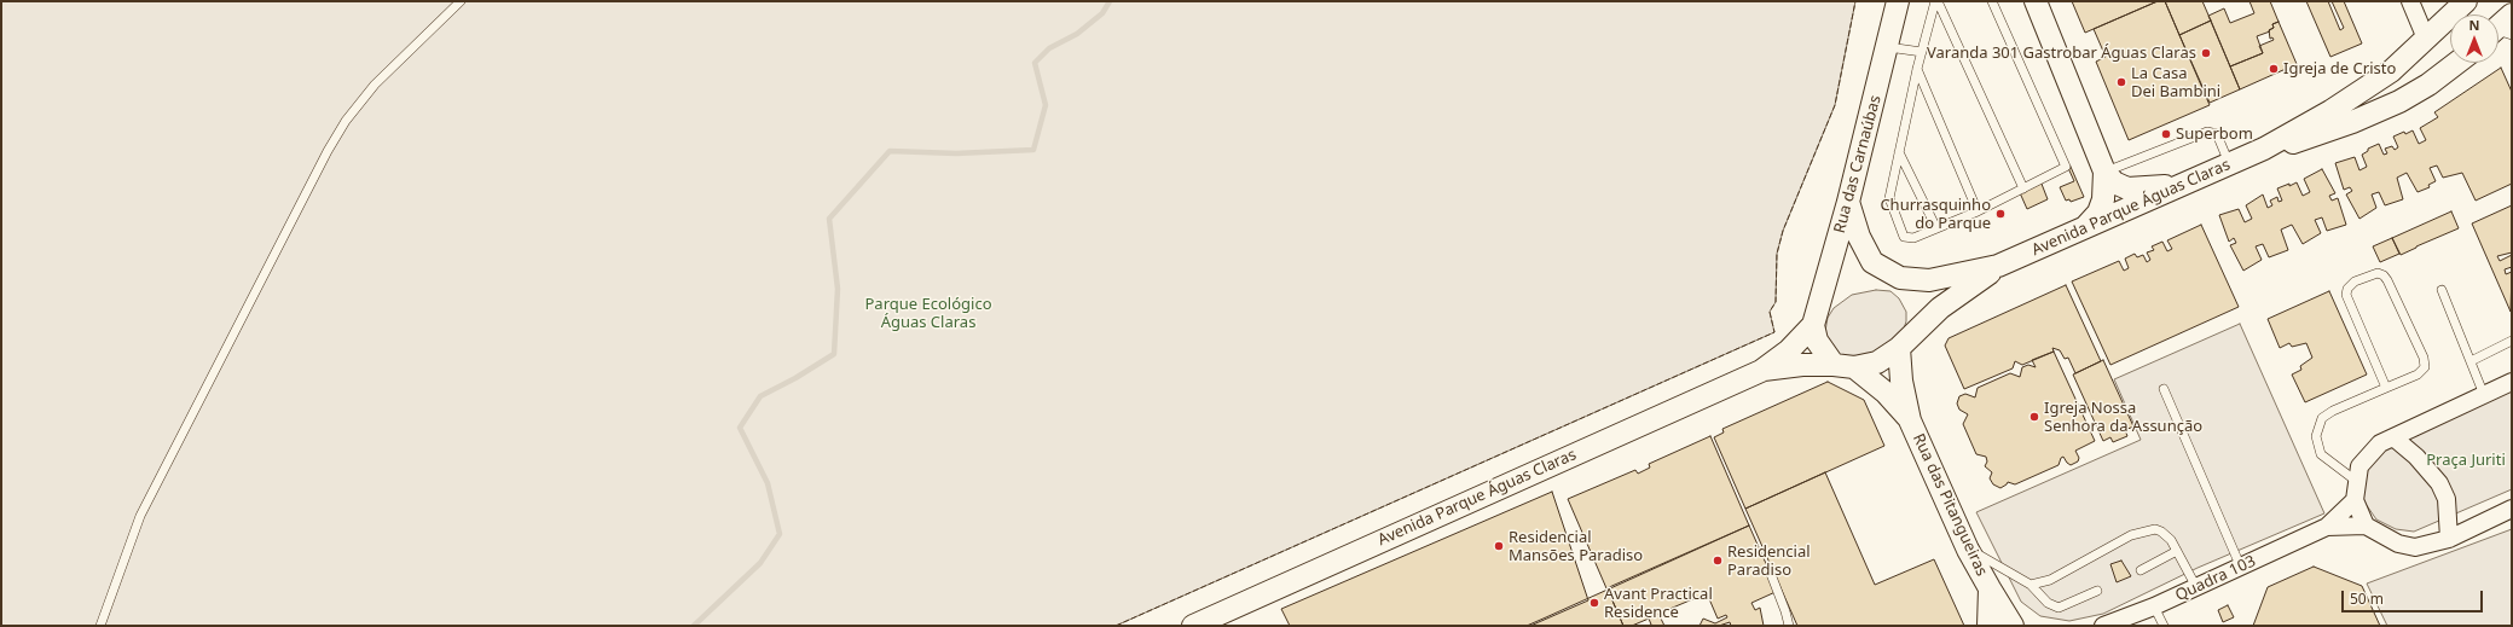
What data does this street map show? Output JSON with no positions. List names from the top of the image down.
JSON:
{
  "streets": {
    "street": [
      "Rua das Carnaúbas",
      "Avenida Parque Águas Claras",
      "Rua das Pitangueiras",
      "Quadra 103"
    ]
  },
  "crossings": [
    ["Rua das Carnaúbas", "Avenida Parque Águas Claras"],
    ["Rua das Carnaúbas", "Rua das Pitangueiras"],
    ["Avenida Parque Águas Claras", "Rua das Pitangueiras"]
  ],
  "parks": ["Parque Ecológico Águas Claras", "Praça Juriti"],
  "places": [
    "Varanda 301 Gastrobar Águas Claras",
    "Igreja de Cristo",
    "La Casa Dei Bambini",
    "Superbom",
    "Churrasquinho do Parque",
    "Igreja Nossa Senhora da Assunção",
    "Residencial Mansões Paradiso",
    "Residencial Paradiso",
    "Avant Practical Residence"
  ],
  "scale_bar": "50 m",
  "north": "top"
}
